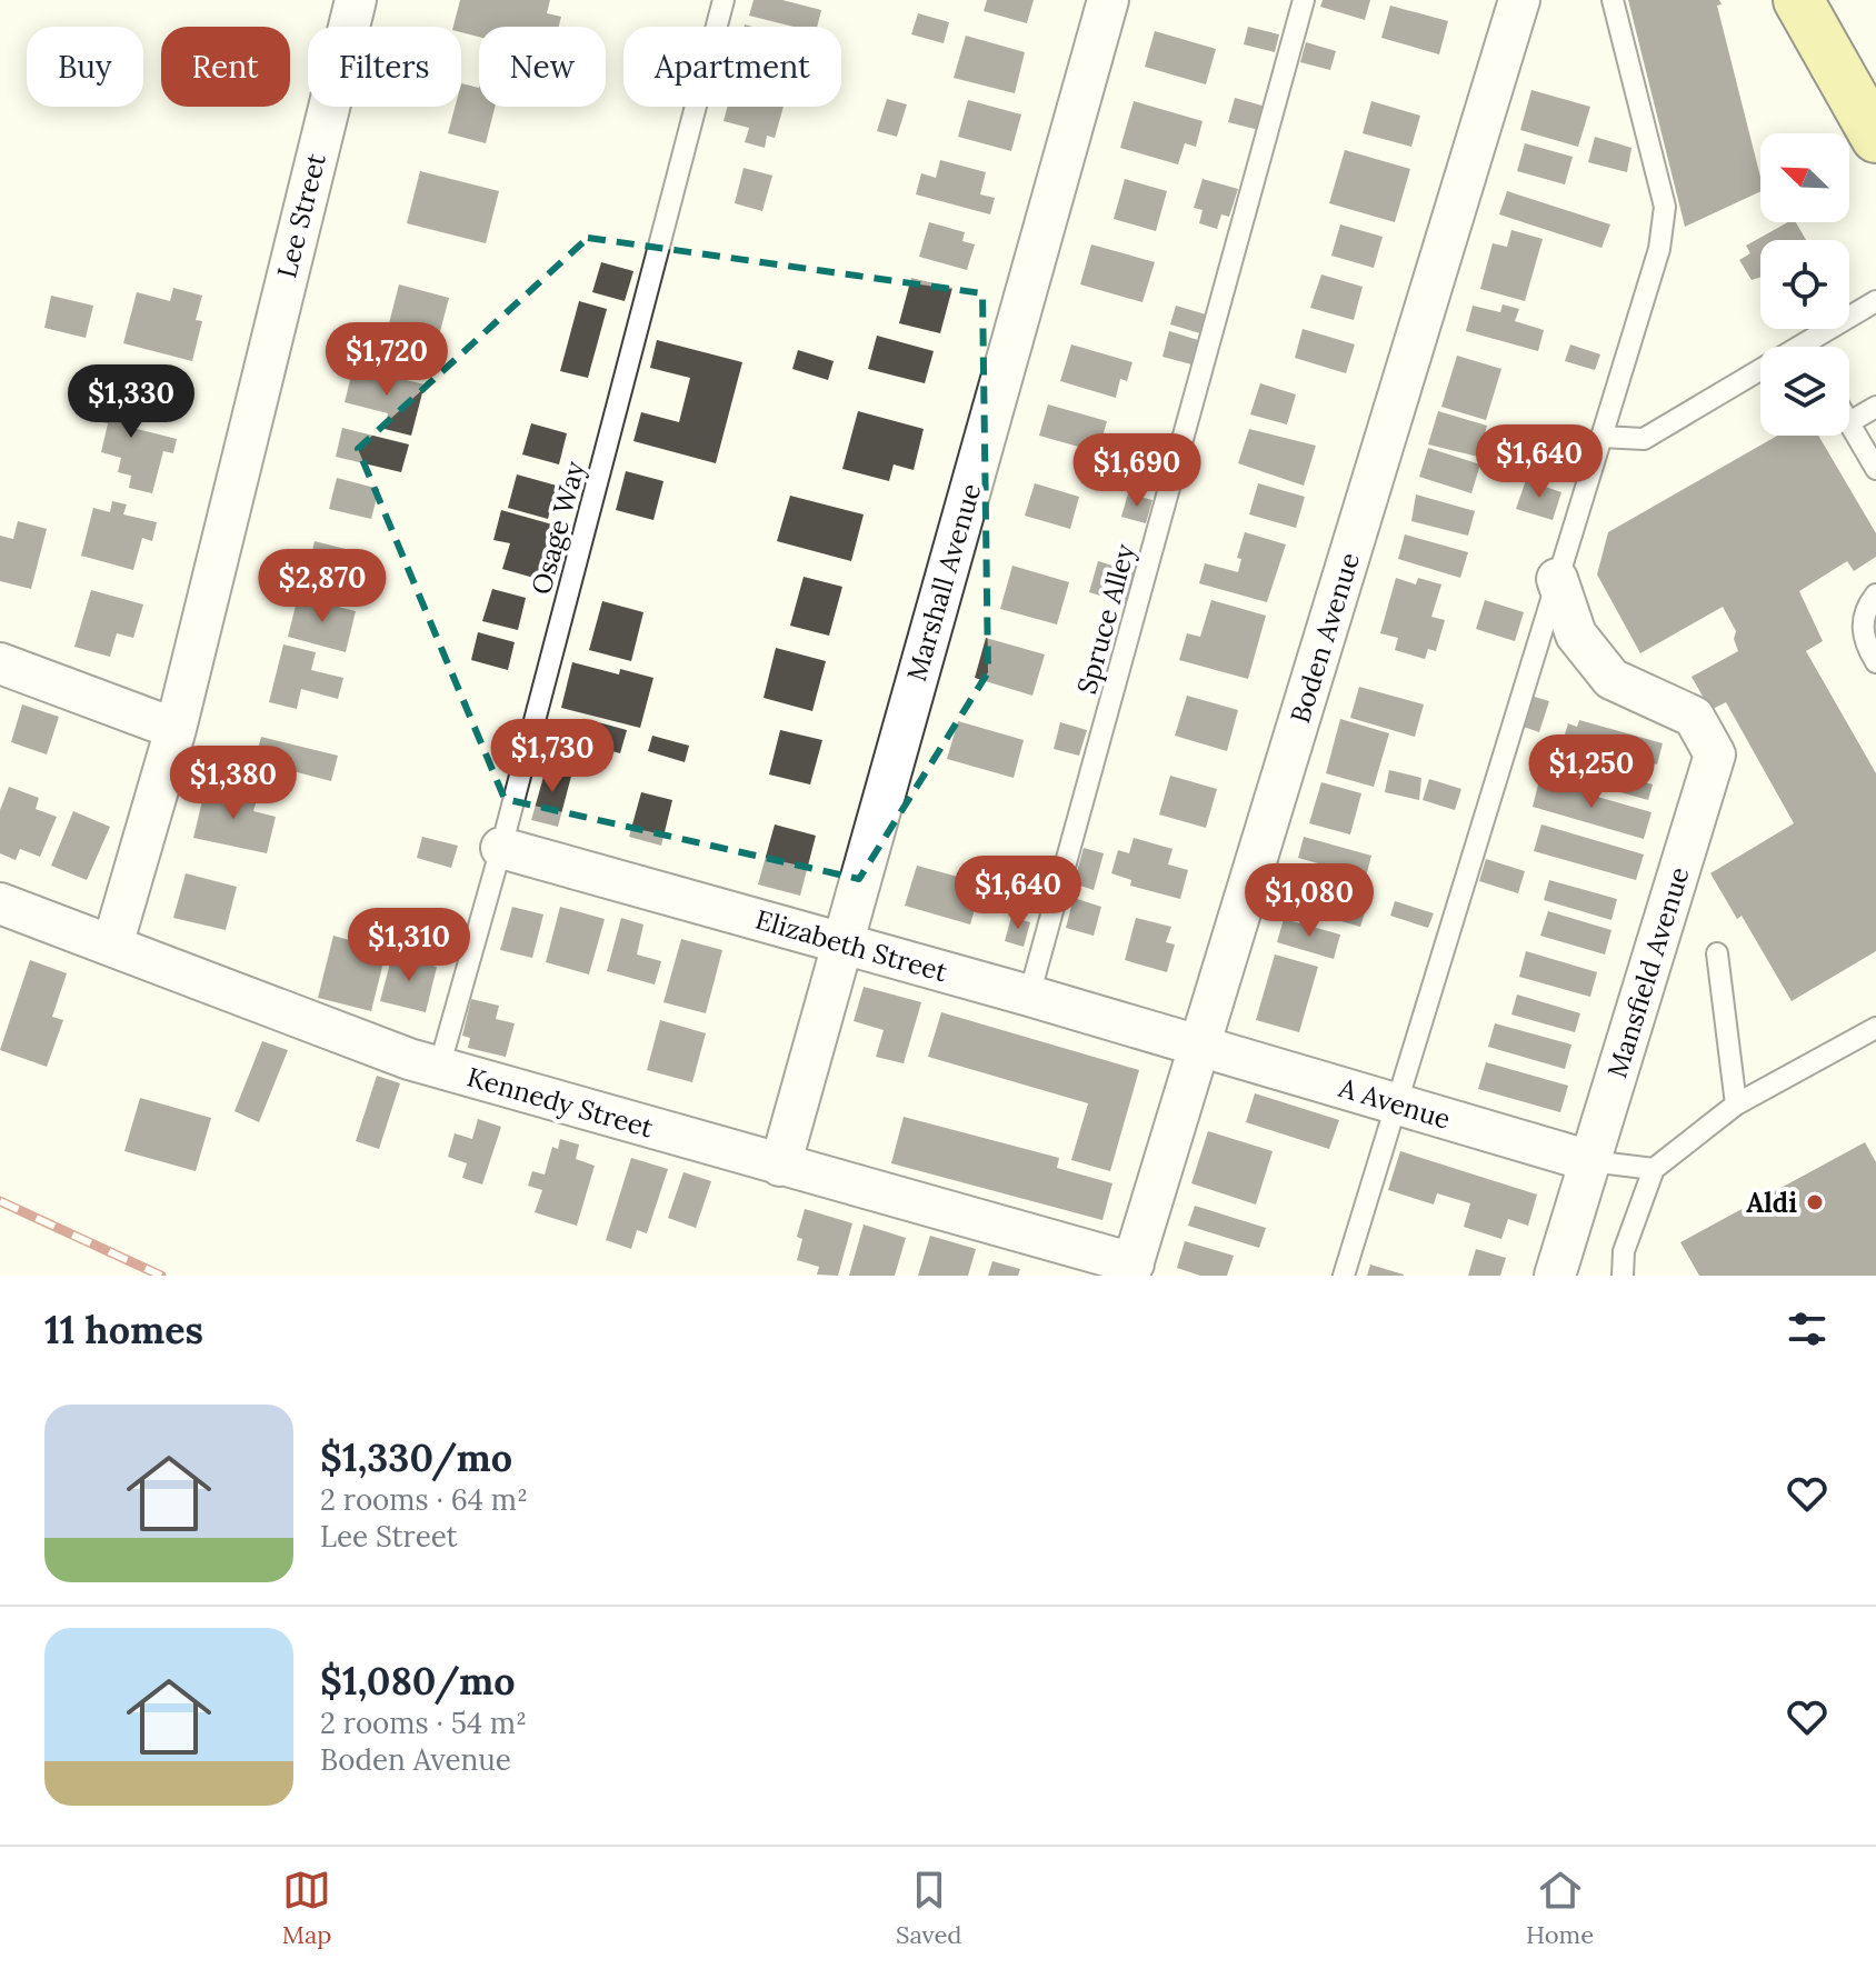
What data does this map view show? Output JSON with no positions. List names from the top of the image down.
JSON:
{
  "streets": {
    "street": [
      "Lee Street",
      "Marshall Avenue",
      "Boden Avenue",
      "Elizabeth Street",
      "Mansfield Avenue",
      "Kennedy Street",
      "A Avenue"
    ],
    "lane": ["Osage Way", "Spruce Alley"]
  },
  "crossings": [
    ["Lee Street", "Kennedy Street"],
    ["Osage Way", "Elizabeth Street"],
    ["Osage Way", "Kennedy Street"],
    ["Marshall Avenue", "Elizabeth Street"],
    ["Marshall Avenue", "Kennedy Street"],
    ["Spruce Alley", "Elizabeth Street"],
    ["Boden Avenue", "Elizabeth Street"],
    ["Boden Avenue", "Kennedy Street"],
    ["Boden Avenue", "A Avenue"],
    ["Elizabeth Street", "A Avenue"],
    ["Mansfield Avenue", "A Avenue"]
  ],
  "places": ["Aldi"],
  "north": "top left",
  "page": {
    "chip": [
      "Buy",
      "Rent",
      "Filters",
      "New",
      "Apartment"
    ],
    "price": [
      "$1,720",
      "$1,330",
      "$1,640",
      "$1,690",
      "$2,870",
      "$1,730",
      "$1,250",
      "$1,380",
      "$1,640",
      "$1,080",
      "$1,310"
    ],
    "heading": "11 homes",
    "list": [
      {
        "name": "$1,330/mo",
        "note": "2 rooms · 64 m² · Lee Street"
      },
      {
        "name": "$1,080/mo",
        "note": "2 rooms · 54 m² · Boden Avenue"
      }
    ],
    "tabs": ["Map", "Saved", "Home"]
  }
}
